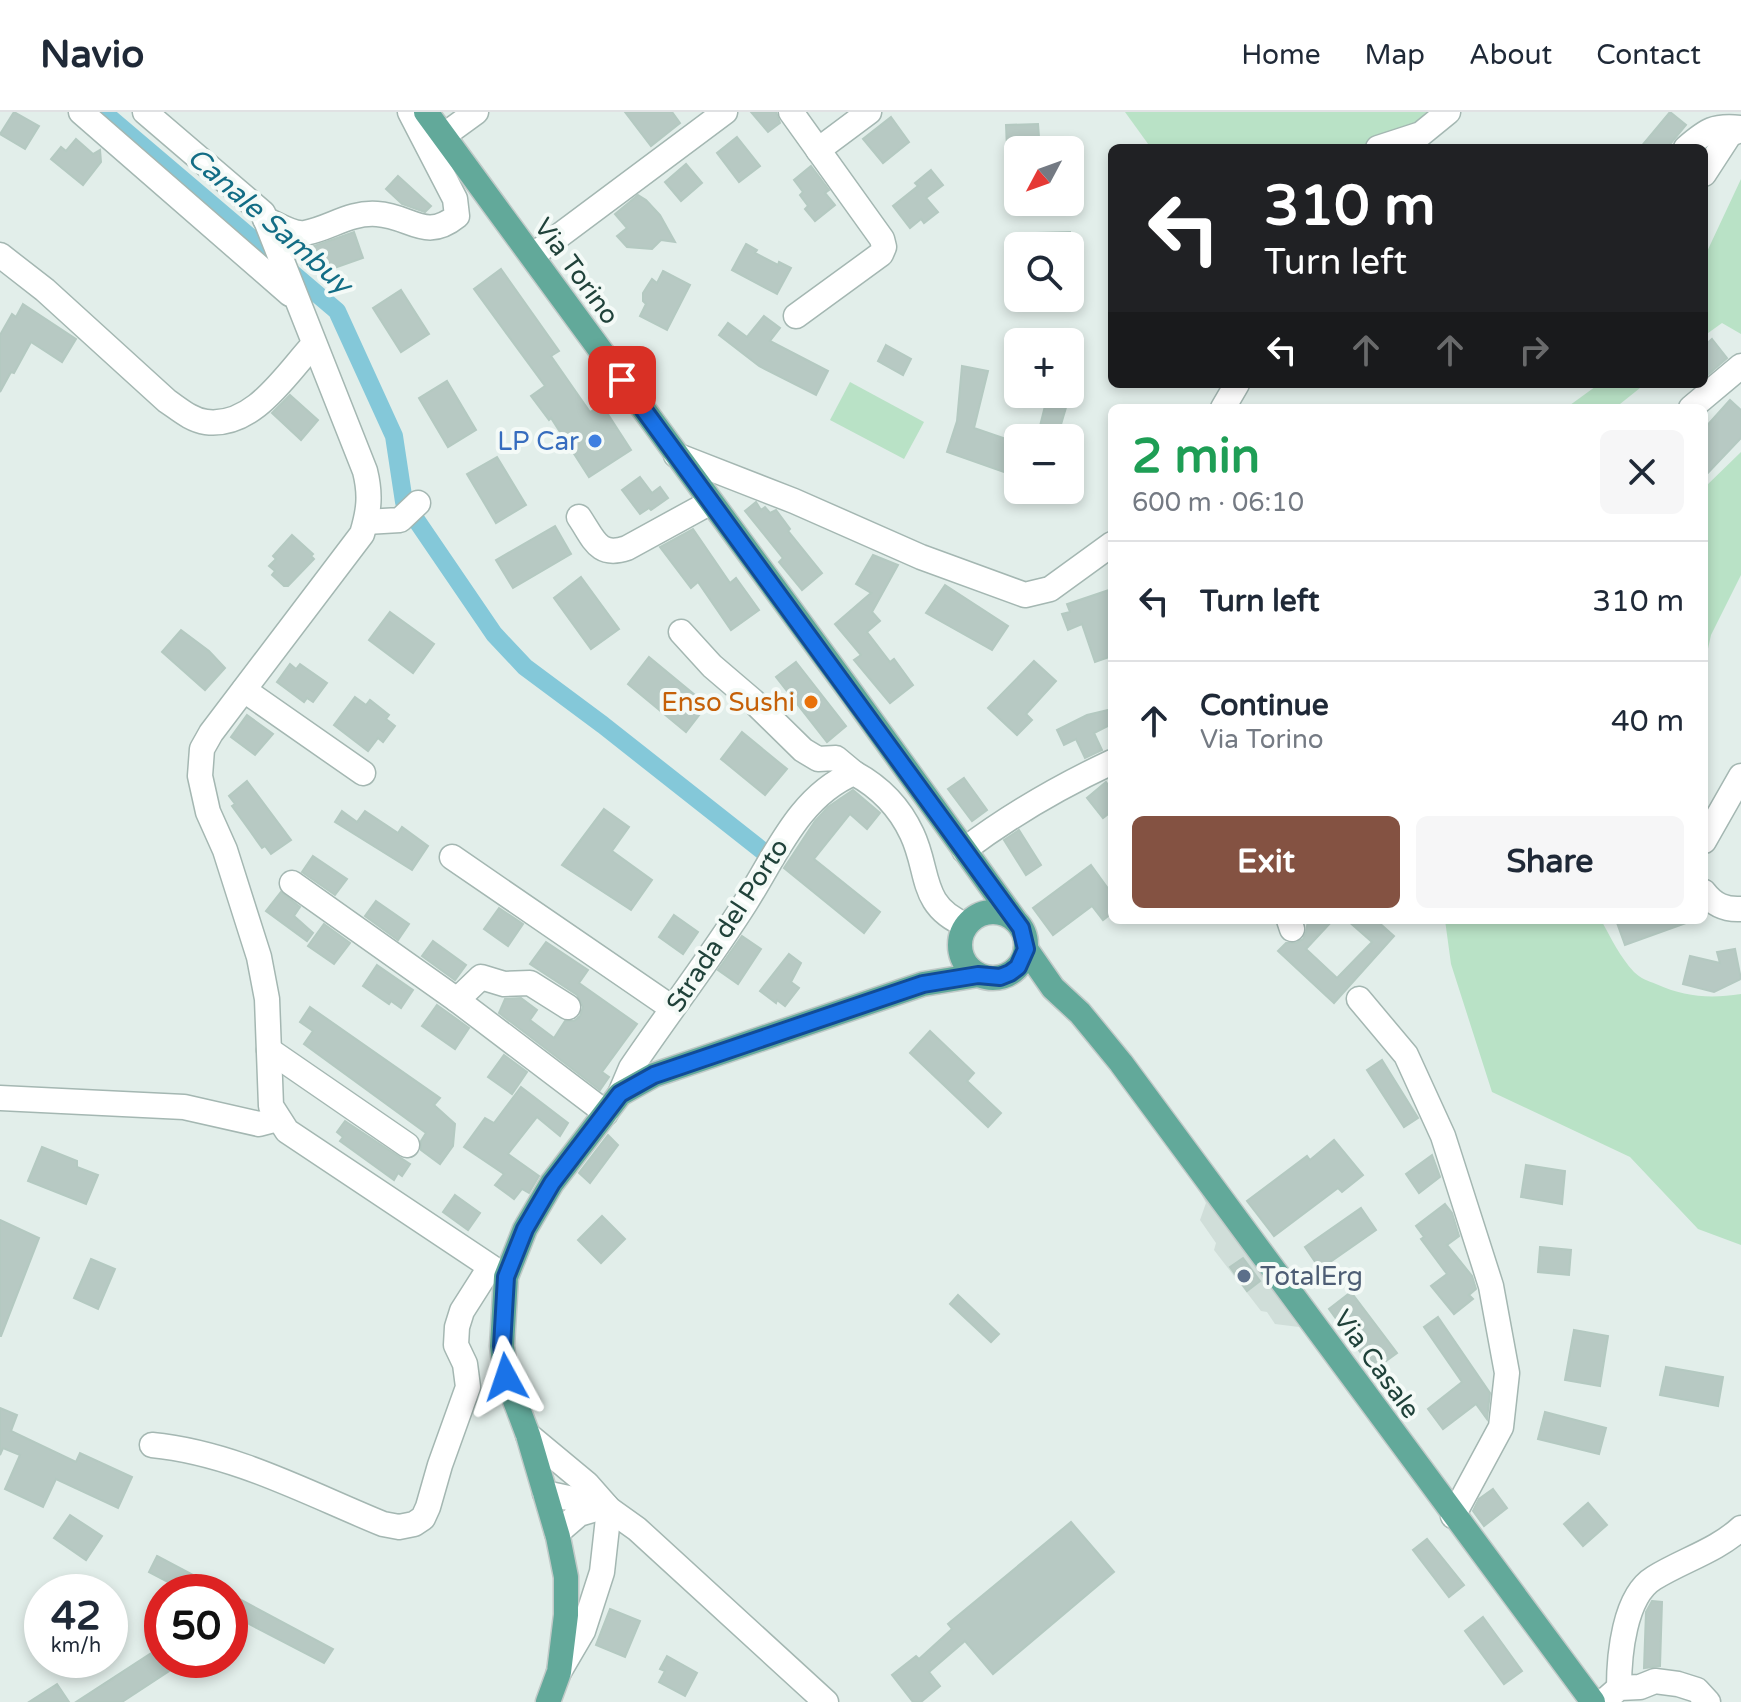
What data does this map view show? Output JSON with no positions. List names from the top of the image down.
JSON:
{
  "streets": {
    "main road": ["Via Torino", "Via Casale"],
    "street": ["Strada del Porto"]
  },
  "water": ["Canale Sambuy"],
  "places": ["LP Car", "Enso Sushi", "TotalErg"],
  "north": "bottom left",
  "page": {
    "header": "Navio",
    "nav": [
      "Home",
      "Map",
      "About",
      "Contact"
    ],
    "map_buttons": ["+", "−"],
    "turn": ["310 m", "Turn left"],
    "heading": ["2 min", "600 m · 06:10"],
    "list": [
      {
        "name": "Turn left",
        "value": "310 m"
      },
      {
        "name": "Continue",
        "note": "Via Torino",
        "value": "40 m"
      }
    ],
    "buttons": ["Exit", "Share"],
    "speed": "42 km/h",
    "limit": "50"
  }
}
